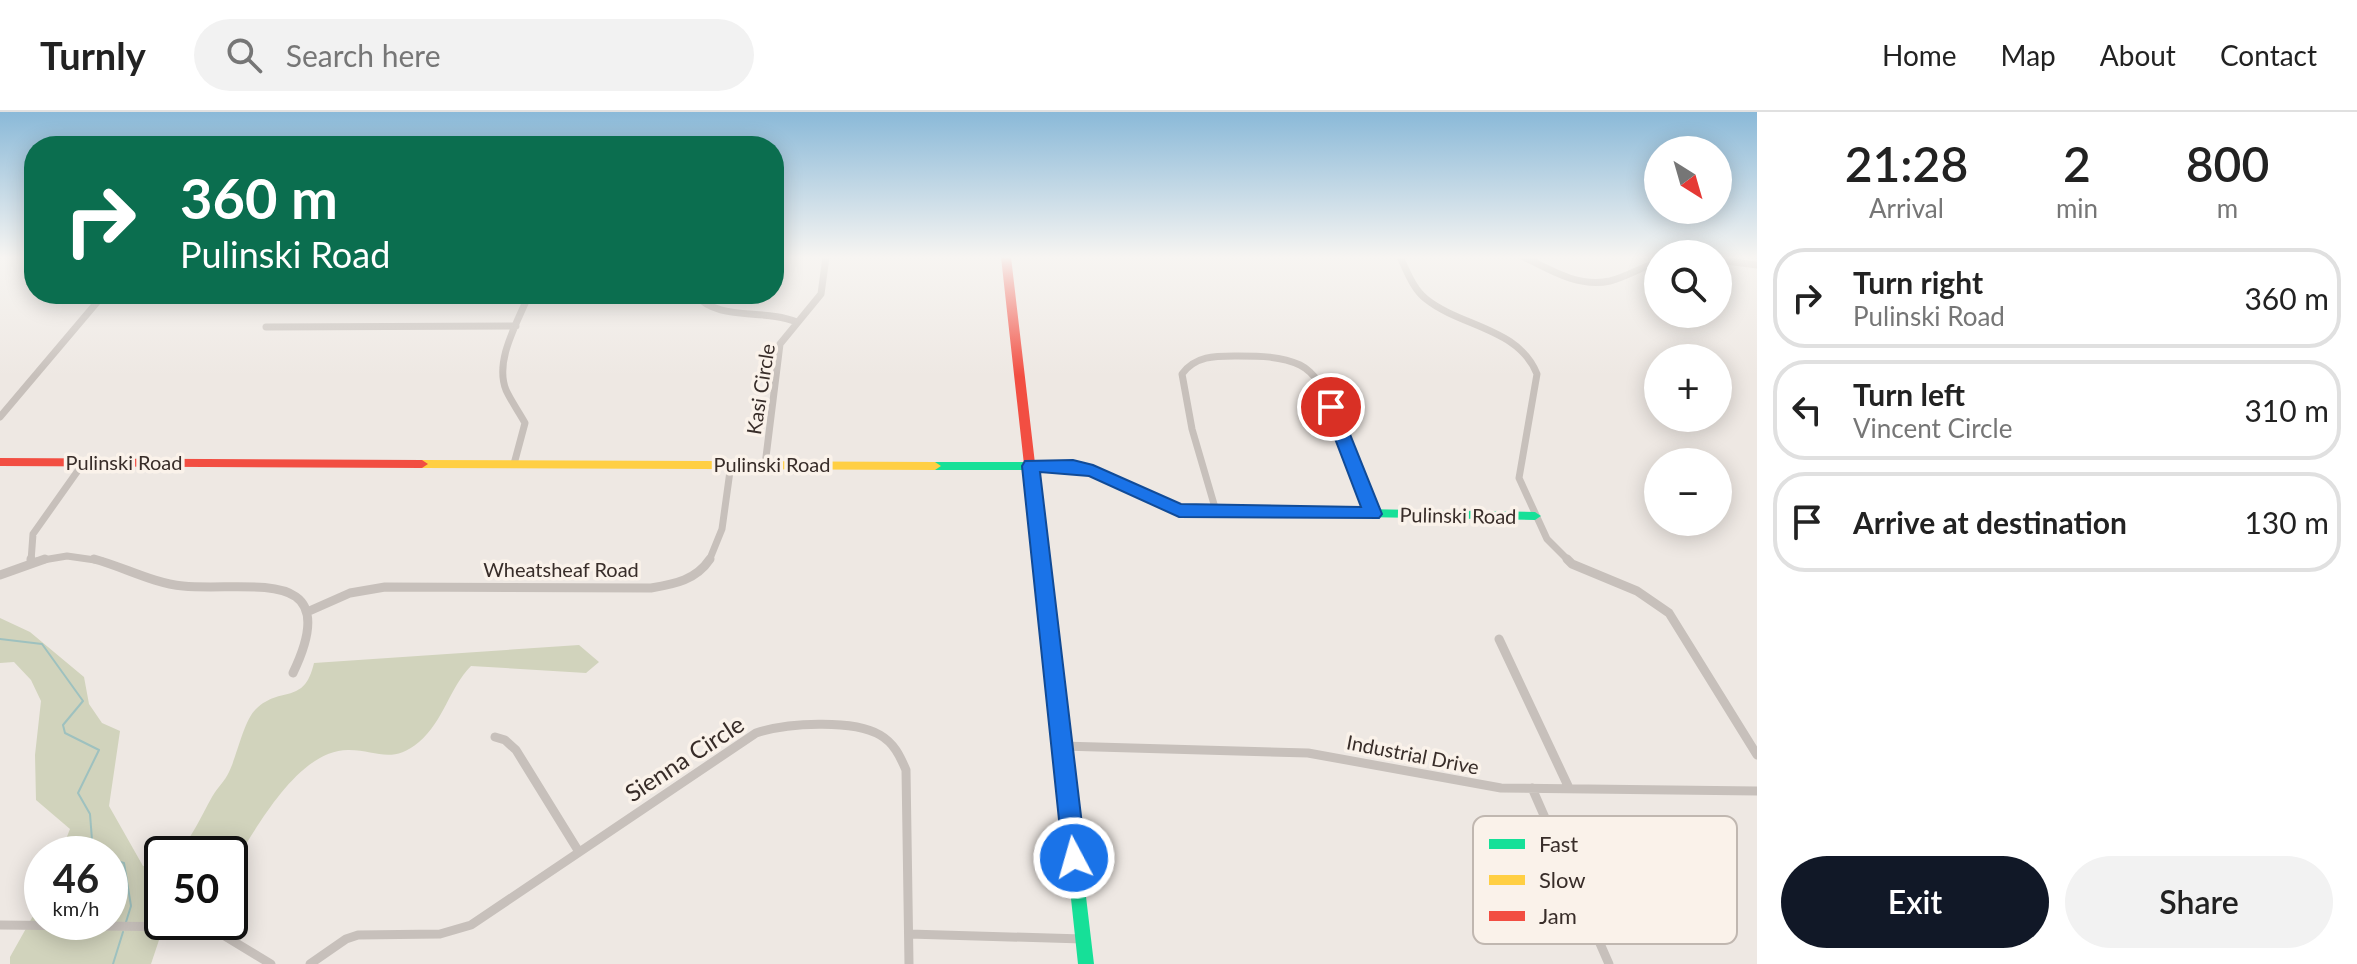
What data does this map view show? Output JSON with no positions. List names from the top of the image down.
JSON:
{
  "streets": {
    "street": [
      "Kasi Circle",
      "Pulinski Road",
      "Wheatsheaf Road",
      "Industrial Drive",
      "Sienna Circle"
    ]
  },
  "crossings": [
    ["Kasi Circle", "Pulinski Road"],
    ["Pulinski Road", "Wheatsheaf Road"]
  ],
  "legend": ["Fast", "Slow", "Jam"],
  "north": "bottom right",
  "page": {
    "header": "Turnly",
    "search": "Search here",
    "nav": [
      "Home",
      "Map",
      "About",
      "Contact"
    ],
    "eta": [
      "21:28",
      "Arrival",
      "2",
      "min",
      "800",
      "m"
    ],
    "map_buttons": ["+", "−"],
    "turn": ["360 m", "Pulinski Road"],
    "list": [
      {
        "name": "Turn right",
        "note": "Pulinski Road",
        "value": "360 m"
      },
      {
        "name": "Turn left",
        "note": "Vincent Circle",
        "value": "310 m"
      },
      {
        "name": "Arrive at destination",
        "value": "130 m"
      }
    ],
    "speed": "46 km/h",
    "limit": "50",
    "buttons": ["Exit", "Share"]
  }
}
